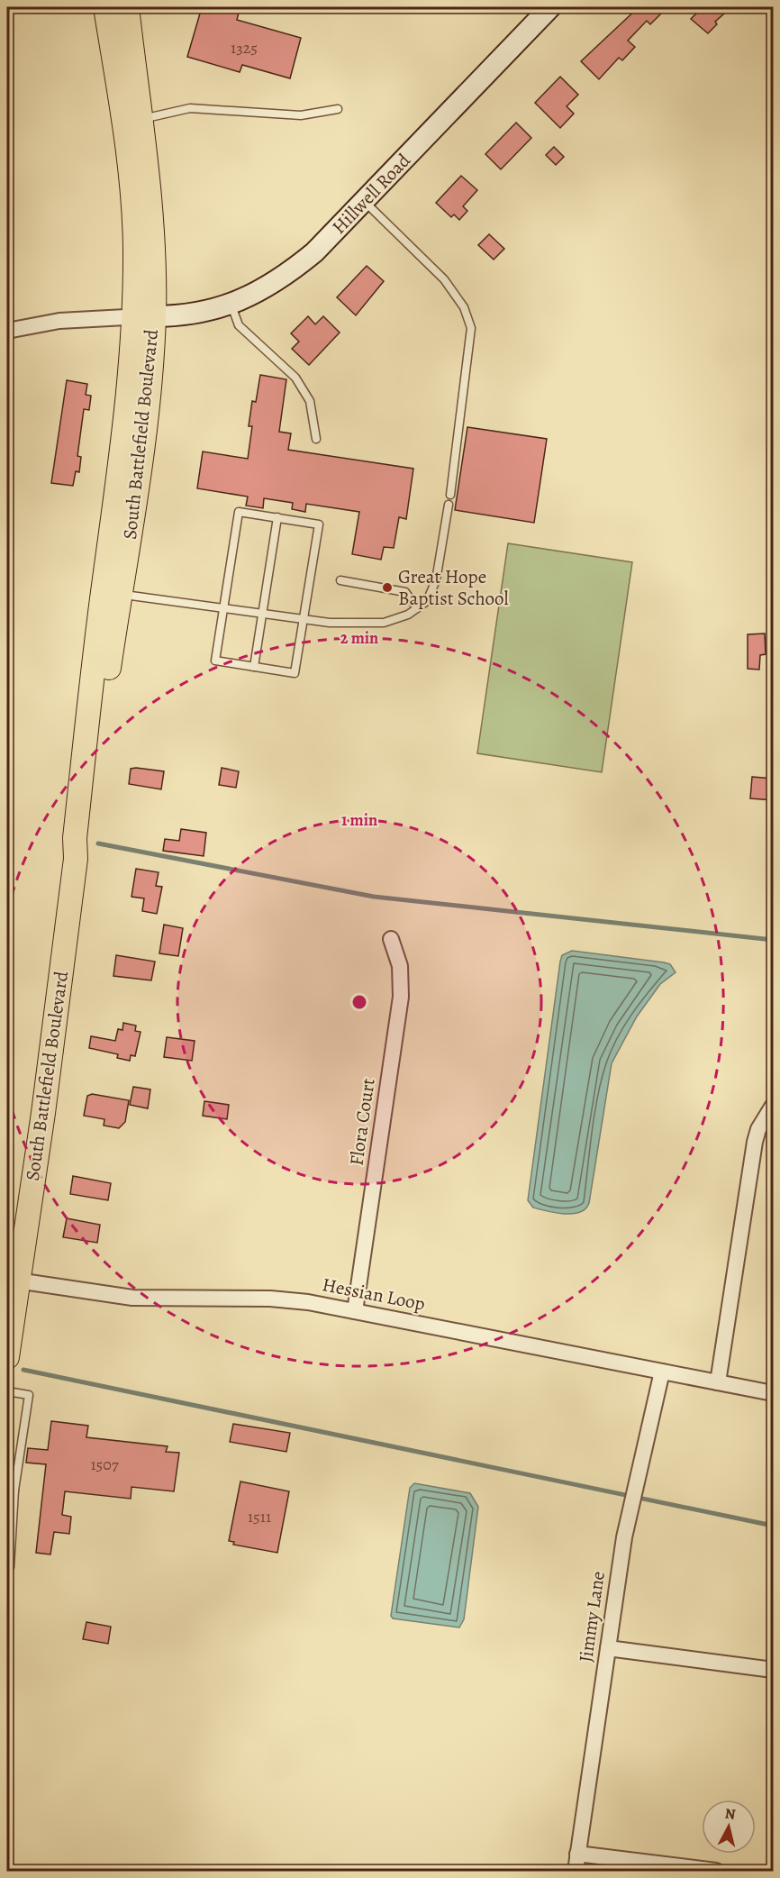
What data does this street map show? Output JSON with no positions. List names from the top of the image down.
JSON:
{
  "streets": {
    "main road": ["South Battlefield Boulevard"],
    "street": [
      "Hillwell Road",
      "Flora Court",
      "Hessian Loop",
      "Jimmy Lane"
    ]
  },
  "crossings": [
    ["Hillwell Road", "South Battlefield Boulevard"],
    ["South Battlefield Boulevard", "Hessian Loop"],
    ["Flora Court", "Hessian Loop"],
    ["Hessian Loop", "Jimmy Lane"]
  ],
  "places": ["Great Hope Baptist School"],
  "house_numbers": ["1325", "1507", "1511"],
  "north": "top",
  "rings": ["2 min", "1 min"]
}
